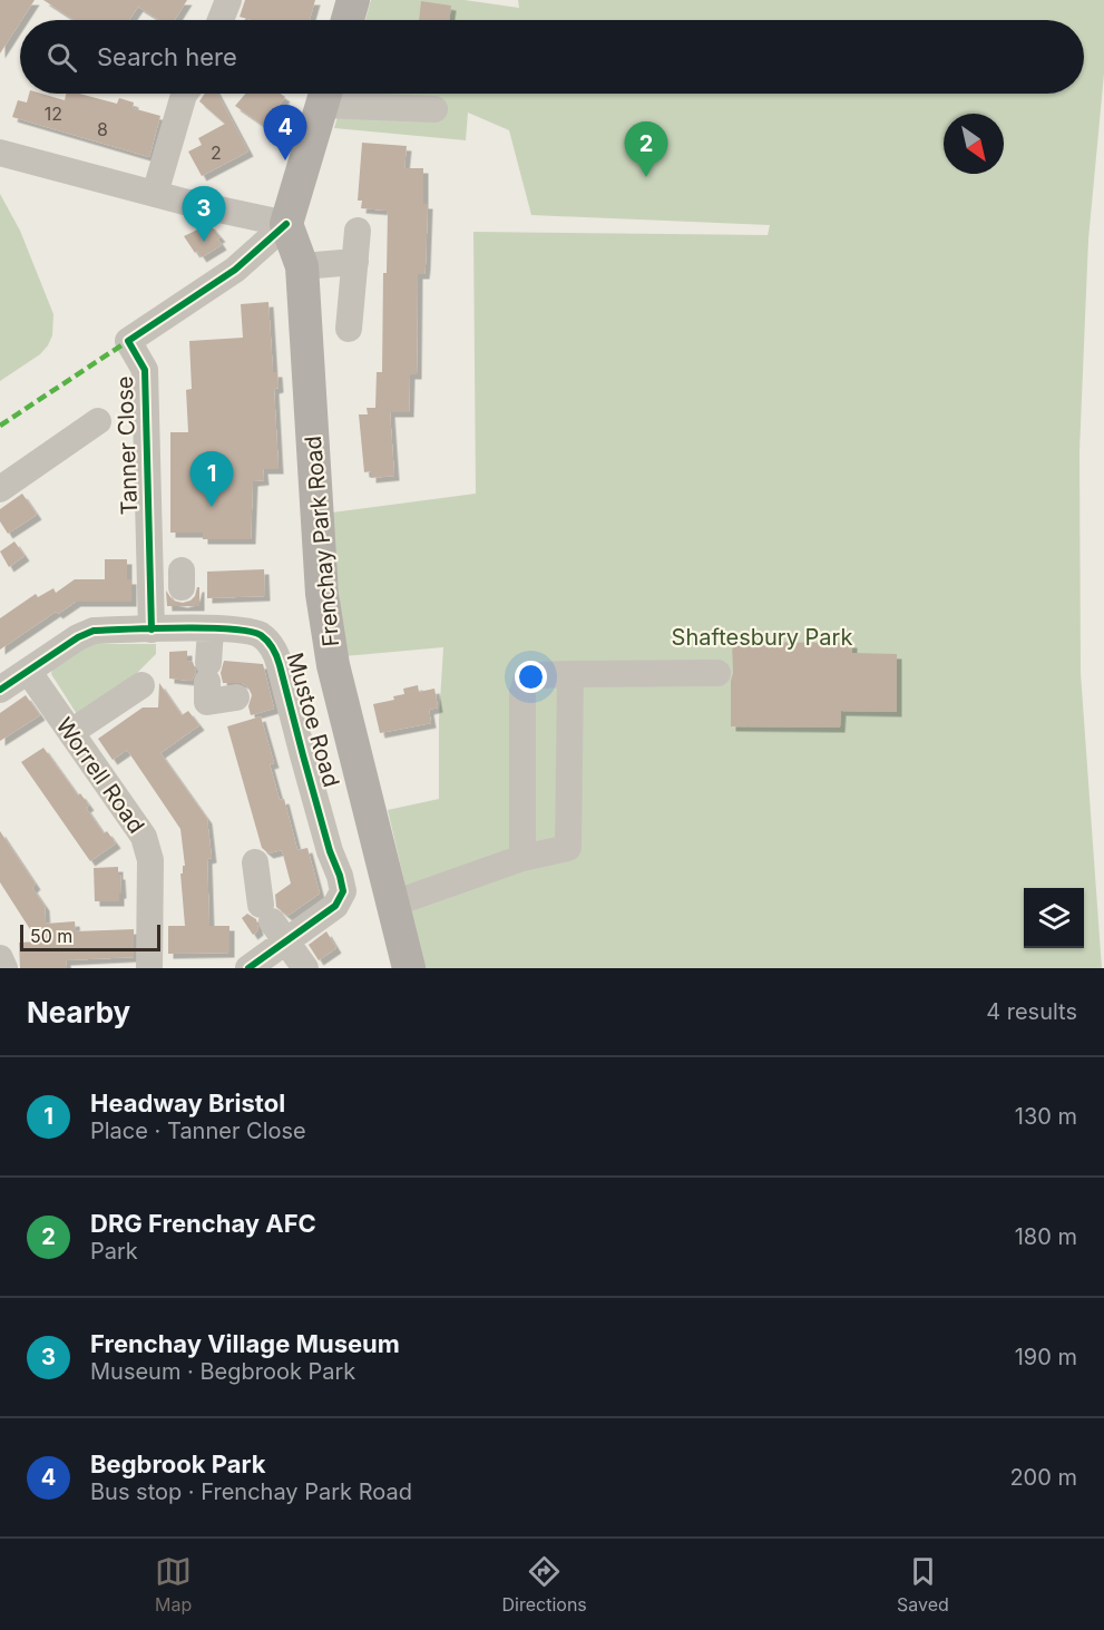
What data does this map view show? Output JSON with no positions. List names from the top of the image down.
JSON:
{
  "streets": {
    "main road": ["Frenchay Park Road"],
    "street": ["Tanner Close", "Mustoe Road", "Worrell Road"]
  },
  "crossings": [
    ["Tanner Close", "Frenchay Park Road"],
    ["Tanner Close", "Mustoe Road"],
    ["Mustoe Road", "Worrell Road"]
  ],
  "parks": ["Shaftesbury Park"],
  "house_numbers": ["12", "8", "2"],
  "scale_bar": "50 m",
  "north": "bottom right",
  "page": {
    "search": "Search here",
    "pins": [
      "4",
      "2",
      "3",
      "1"
    ],
    "scale": "50 m",
    "heading": ["Nearby", "4 results"],
    "list": [
      {
        "mark": "1",
        "name": "Headway Bristol",
        "note": "Place · Tanner Close",
        "value": "130 m"
      },
      {
        "mark": "2",
        "name": "DRG Frenchay AFC",
        "note": "Park",
        "value": "180 m"
      },
      {
        "mark": "3",
        "name": "Frenchay Village Museum",
        "note": "Museum · Begbrook Park",
        "value": "190 m"
      },
      {
        "mark": "4",
        "name": "Begbrook Park",
        "note": "Bus stop · Frenchay Park Road",
        "value": "200 m"
      }
    ],
    "nav": ["Map", "Directions", "Saved"]
  }
}
